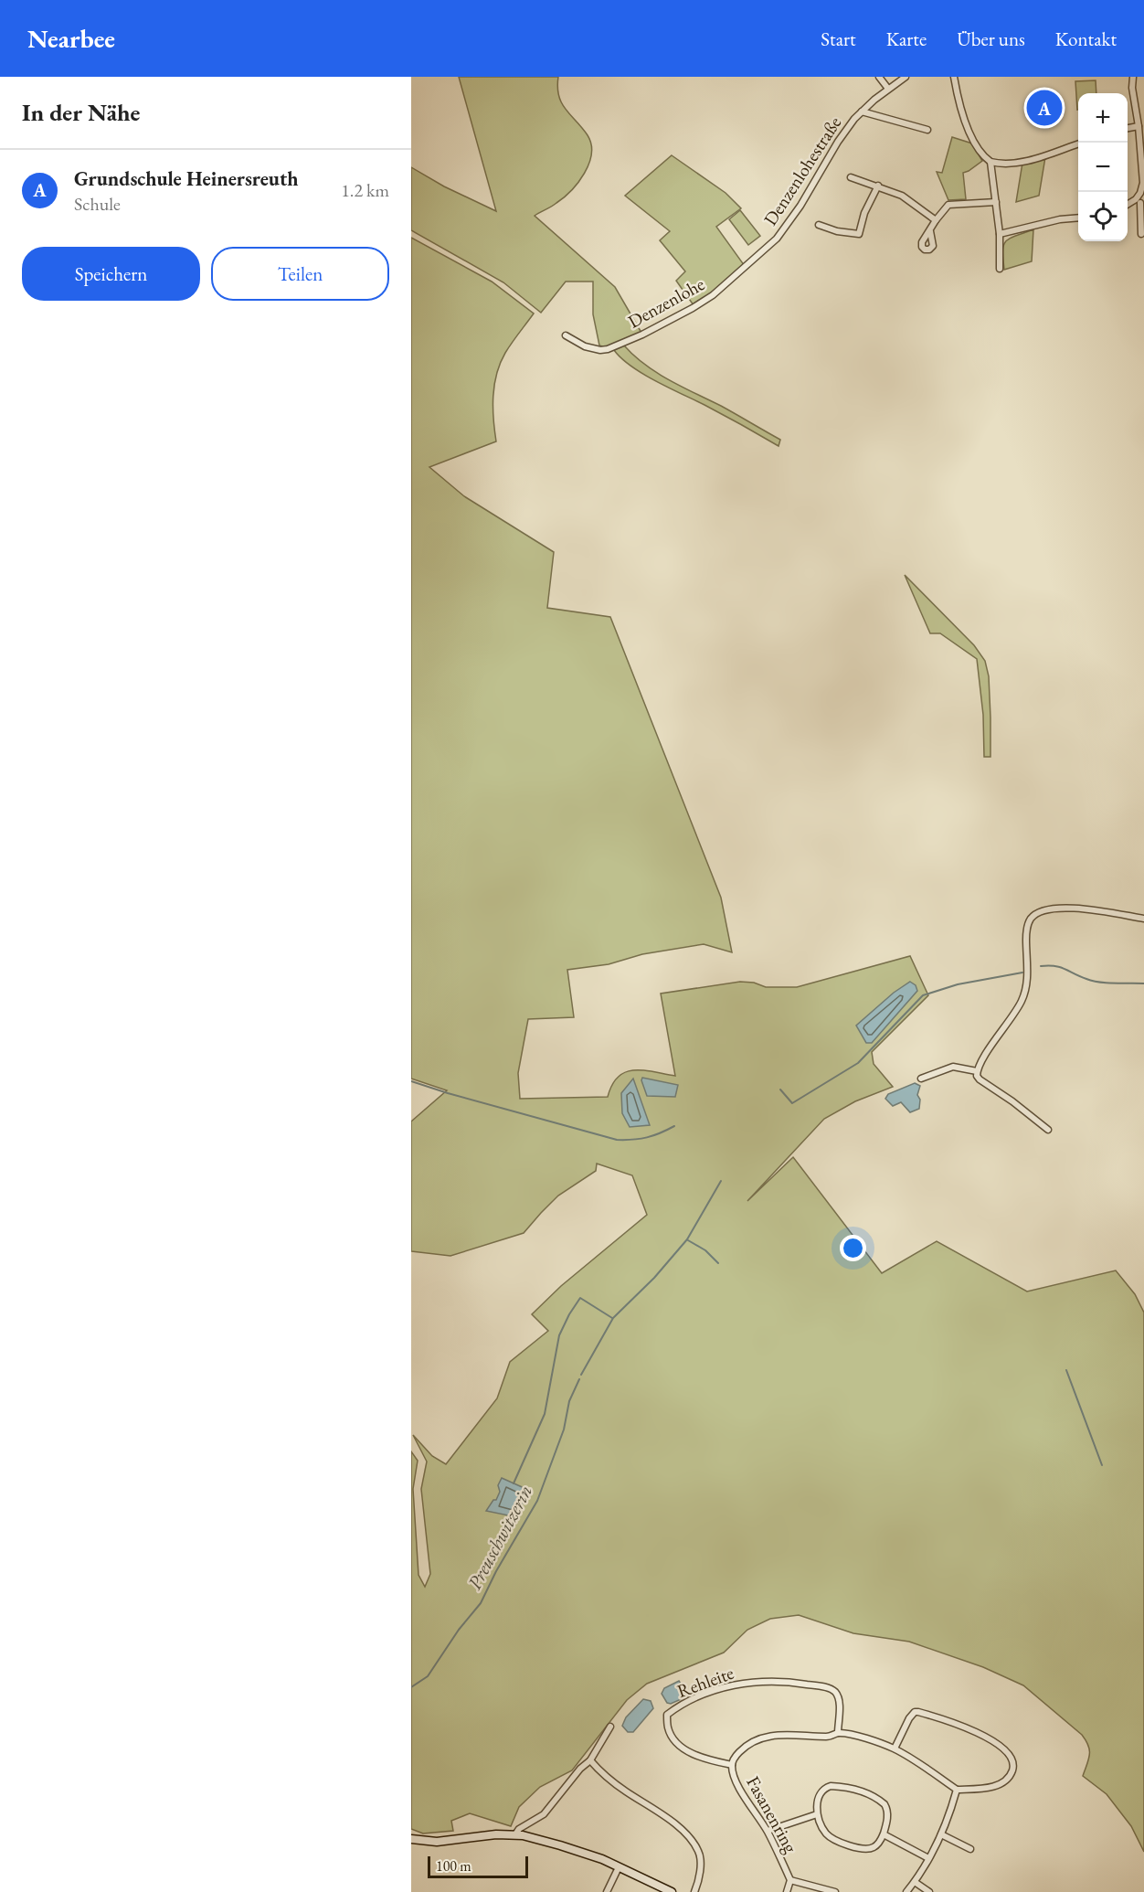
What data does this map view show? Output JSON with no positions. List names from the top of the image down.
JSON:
{
  "streets": {
    "street": [
      "Denzenlohestraße",
      "Denzenlohe",
      "Rehleite",
      "Fasanenring"
    ]
  },
  "crossings": [
    ["Denzenlohestraße", "Denzenlohe"],
    ["Rehleite", "Fasanenring"]
  ],
  "water": ["Preuschwitzerin"],
  "scale_bar": "100 m",
  "page": {
    "header": "Nearbee",
    "nav": [
      "Start",
      "Karte",
      "Über uns",
      "Kontakt"
    ],
    "heading": "In der Nähe",
    "pins": "A",
    "map_buttons": ["+", "−"],
    "list": [
      {
        "mark": "A",
        "name": "Grundschule Heinersreuth",
        "note": "Schule",
        "value": "1.2 km"
      }
    ],
    "buttons": ["Speichern", "Teilen"],
    "scale": "100 m"
  }
}
